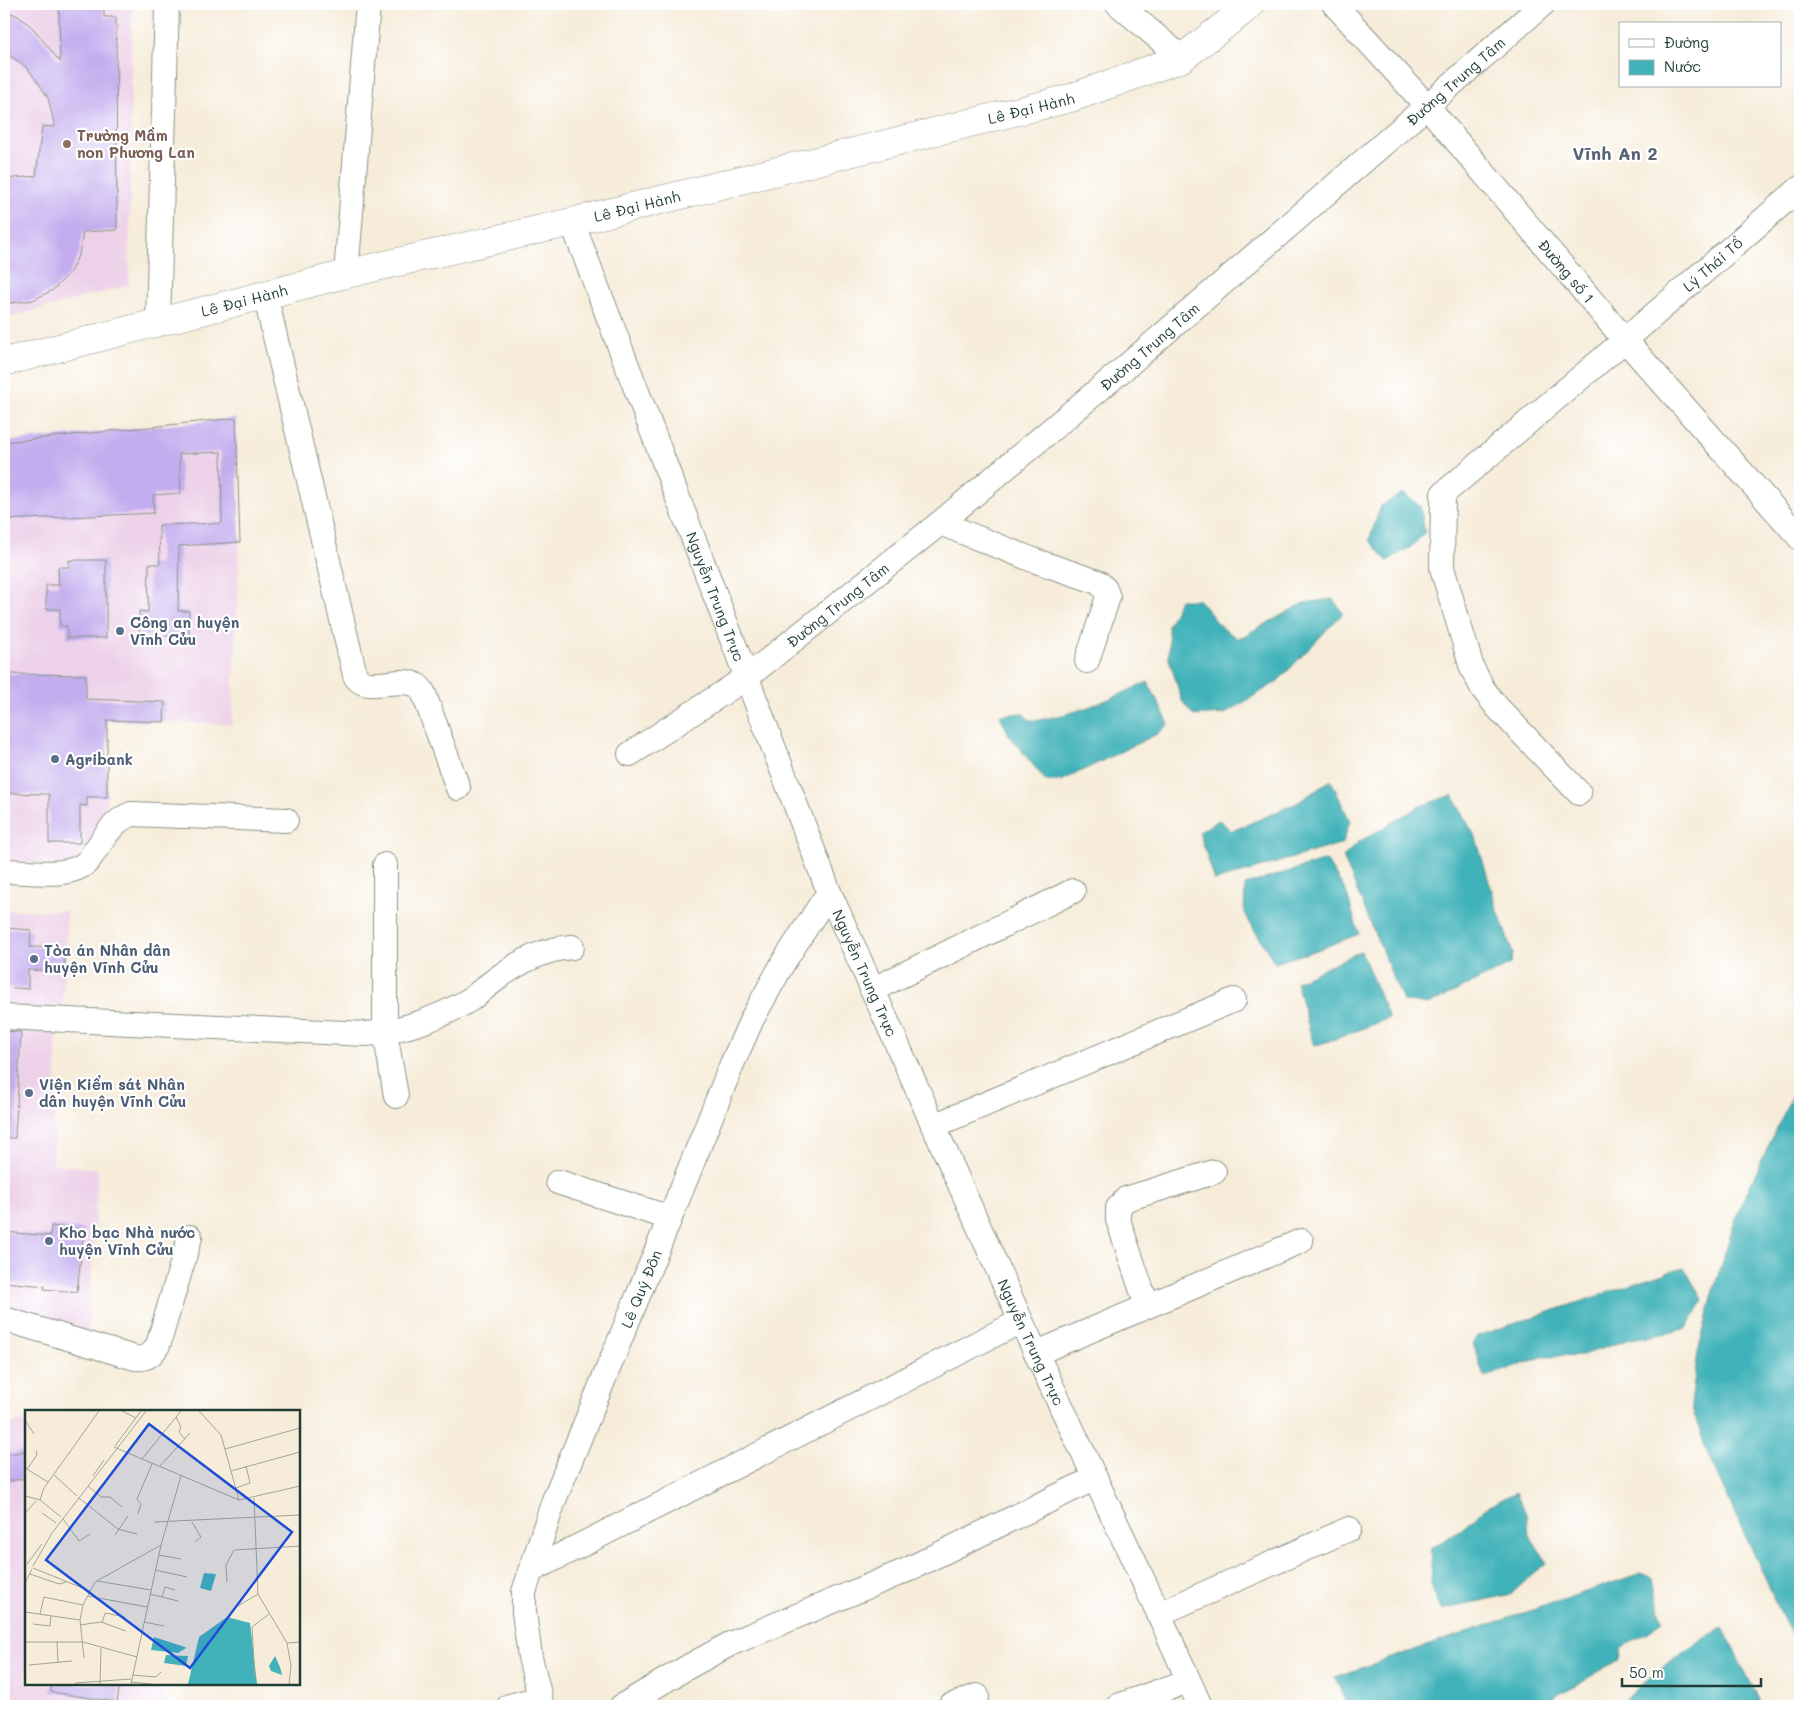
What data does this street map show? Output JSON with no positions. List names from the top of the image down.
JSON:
{
  "streets": {
    "main road": ["Lê Đại Hành"],
    "street": [
      "Đường Trung Tâm",
      "Lý Thái Tổ",
      "Đường số 1",
      "Nguyễn Trung Trực",
      "Lê Quý Đôn"
    ]
  },
  "crossings": [
    ["Đường Trung Tâm", "Đường số 1"],
    ["Đường Trung Tâm", "Nguyễn Trung Trực"],
    ["Lê Đại Hành", "Nguyễn Trung Trực"],
    ["Lý Thái Tổ", "Đường số 1"],
    ["Nguyễn Trung Trực", "Lê Quý Đôn"]
  ],
  "districts": ["Vĩnh An 2"],
  "places": [
    "Trường Mầm non Phương Lan",
    "Công an huyện Vĩnh Cửu",
    "Agribank",
    "Tòa án Nhân dân huyện Vĩnh Cửu",
    "Viện Kiểm sát Nhân dân huyện Vĩnh Cửu",
    "Kho bạc Nhà nước huyện Vĩnh Cửu"
  ],
  "legend": ["Đường", "Nước"],
  "scale_bar": "50 m"
}
